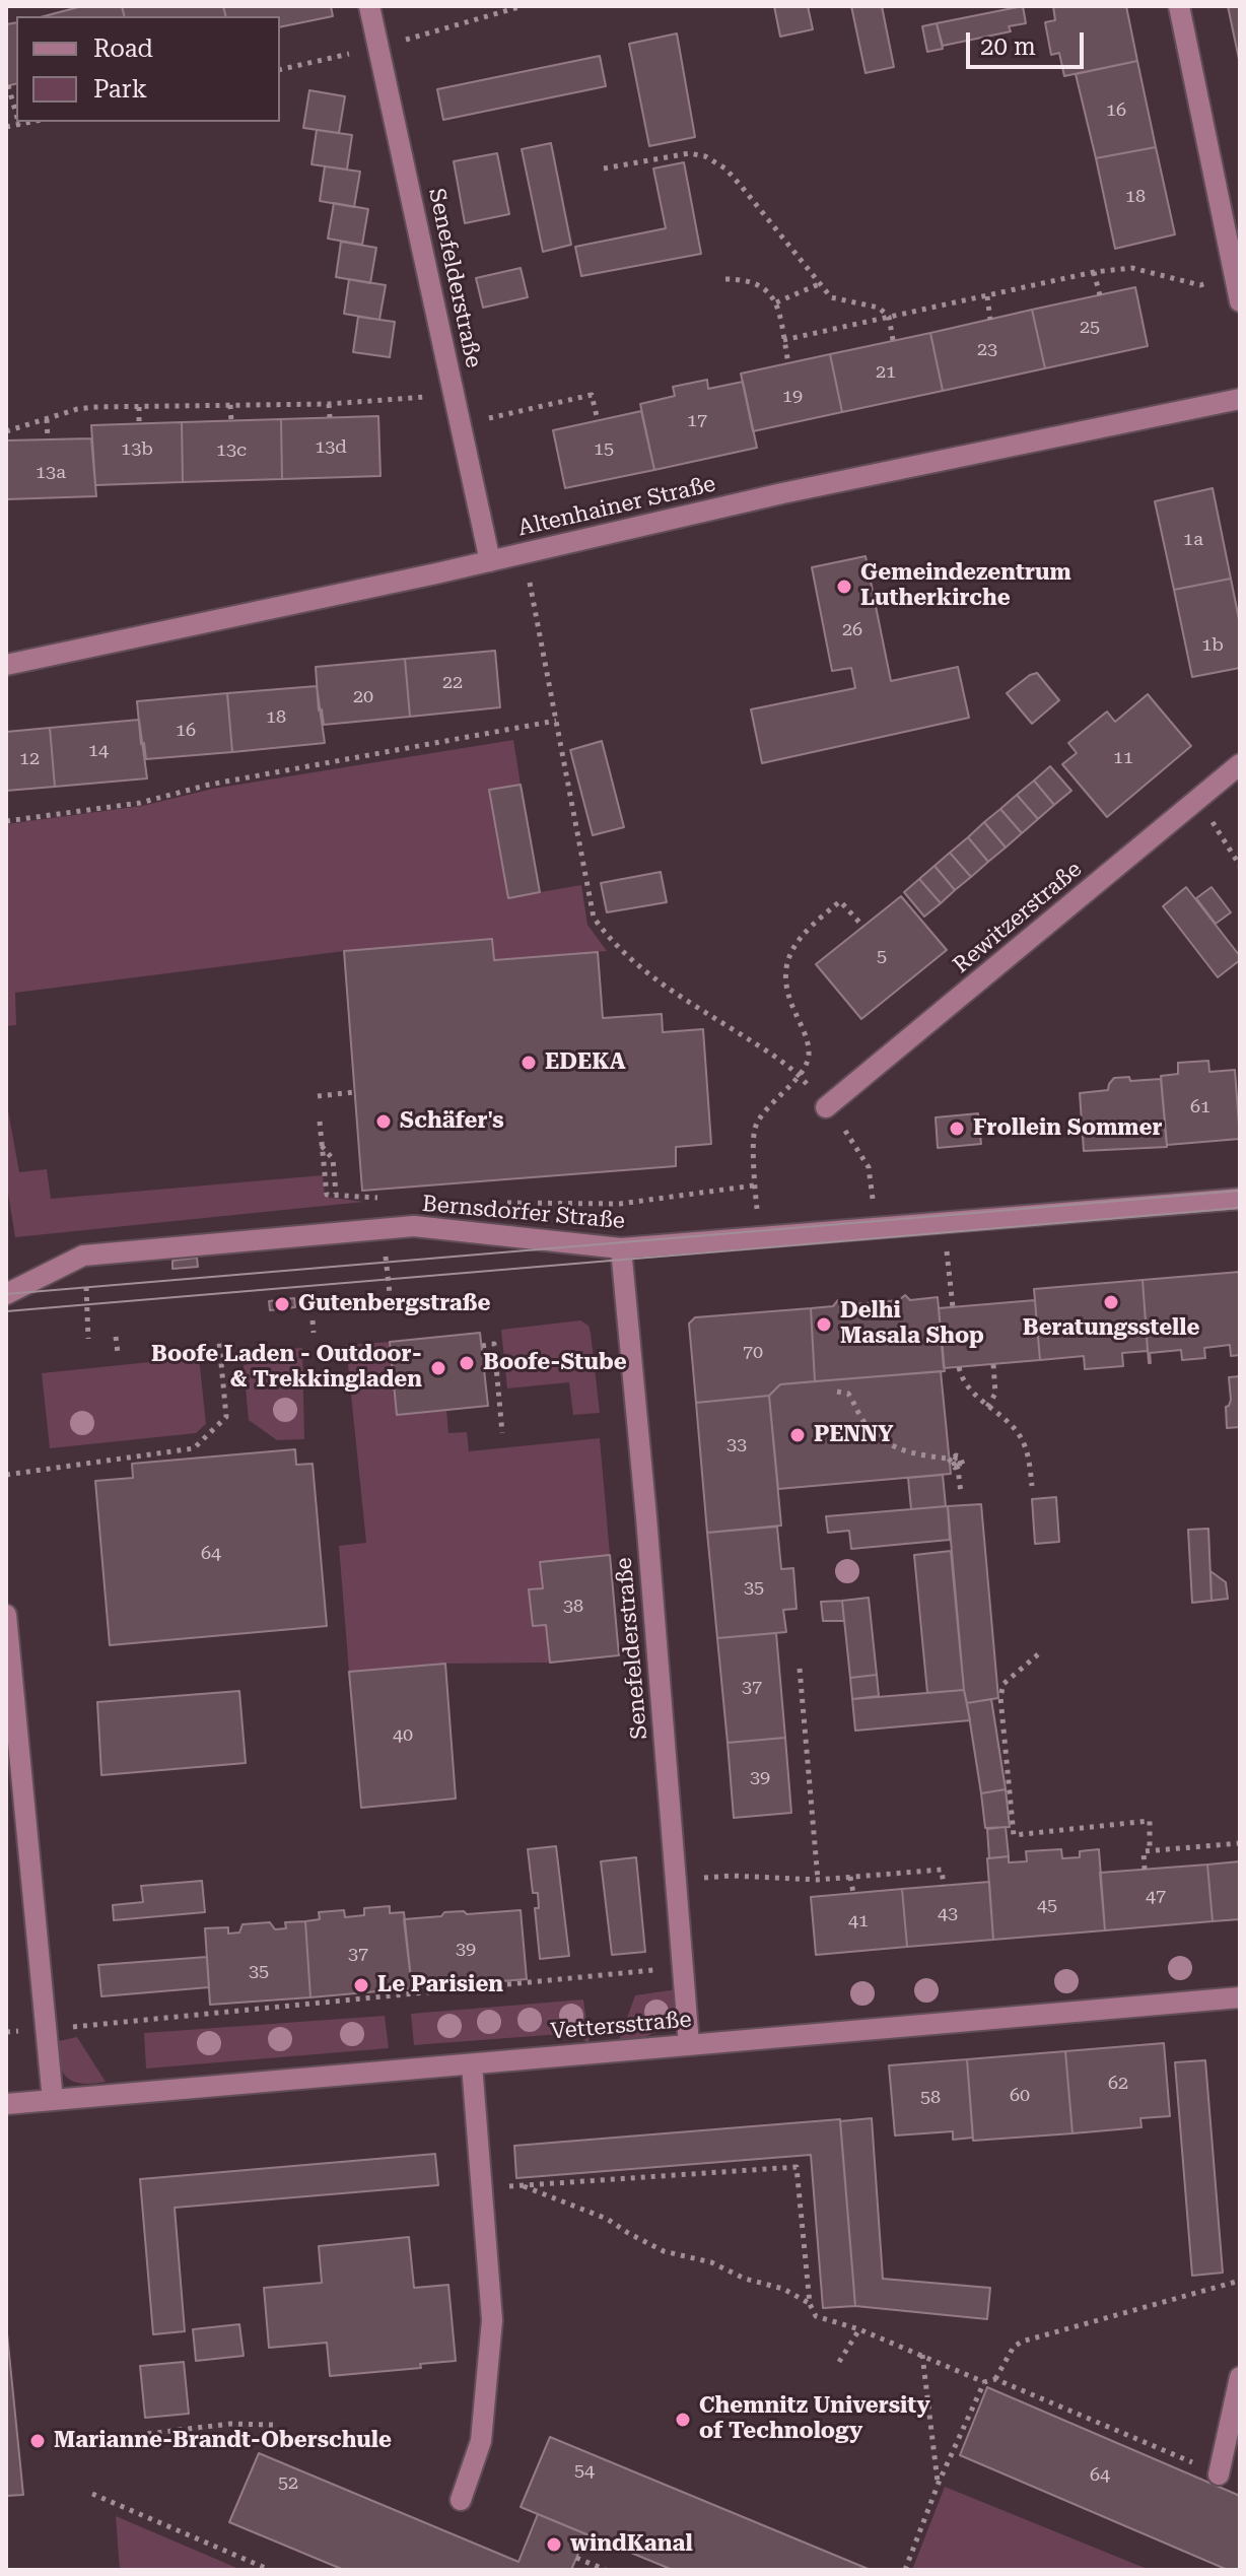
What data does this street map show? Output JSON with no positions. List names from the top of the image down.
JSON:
{
  "streets": {
    "street": [
      "Senefelderstraße",
      "Altenhainer Straße",
      "Rewitzerstraße",
      "Bernsdorfer Straße",
      "Vettersstraße"
    ]
  },
  "crossings": [
    ["Senefelderstraße", "Altenhainer Straße"],
    ["Senefelderstraße", "Bernsdorfer Straße"],
    ["Senefelderstraße", "Vettersstraße"]
  ],
  "places": [
    "Gemeindezentrum Lutherkirche",
    "EDEKA",
    "Schäfer's",
    "Frollein Sommer",
    "Beratungsstelle",
    "Gutenbergstraße",
    "Delhi Masala Shop",
    "Boofe-Stube",
    "Boofe Laden - Outdoor- & Trekkingladen",
    "PENNY",
    "Le Parisien",
    "Chemnitz University of Technology",
    "Marianne-Brandt-Oberschule",
    "windKanal"
  ],
  "house_numbers": [
    "16",
    "18",
    "25",
    "23",
    "21",
    "19",
    "17",
    "13d",
    "13b",
    "15",
    "13c",
    "13a",
    "1a",
    "26",
    "1b",
    "22",
    "20",
    "18",
    "16",
    "14",
    "11",
    "12",
    "5",
    "61",
    "70",
    "33",
    "64",
    "35",
    "38",
    "37",
    "40",
    "39",
    "47",
    "45",
    "43",
    "41",
    "39",
    "37",
    "35",
    "62",
    "60",
    "58",
    "54",
    "64",
    "52"
  ],
  "legend": ["Road", "Park"],
  "scale_bar": "20 m"
}
